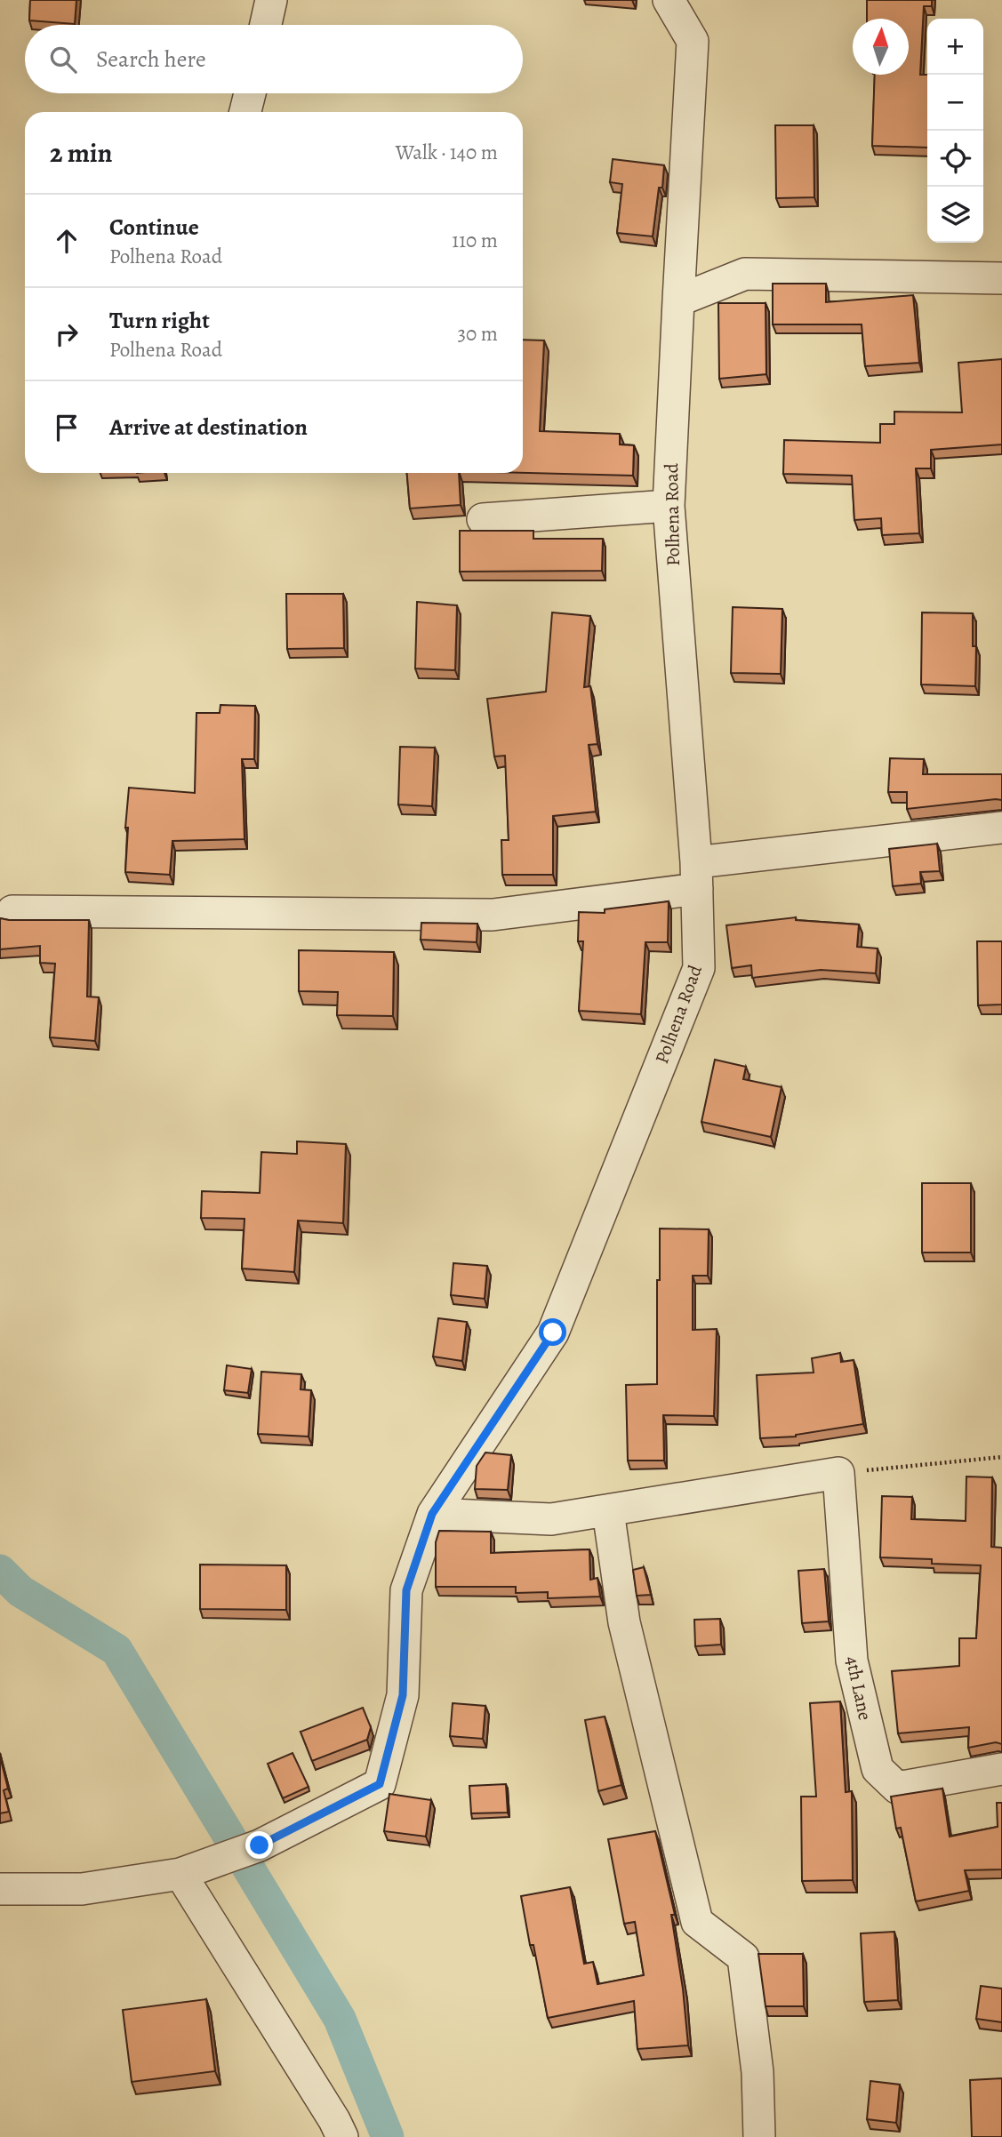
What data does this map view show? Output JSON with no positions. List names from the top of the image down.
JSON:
{
  "streets": {
    "street": ["Polhena Road", "4th Lane"]
  },
  "north": "top",
  "page": {
    "map_buttons": ["+", "−"],
    "search": "Search here",
    "heading": ["2 min", "Walk · 140 m"],
    "list": [
      ["Continue", "Polhena Road", "110 m"],
      ["Turn right", "Polhena Road", "30 m"],
      "Arrive at destination"
    ]
  }
}
